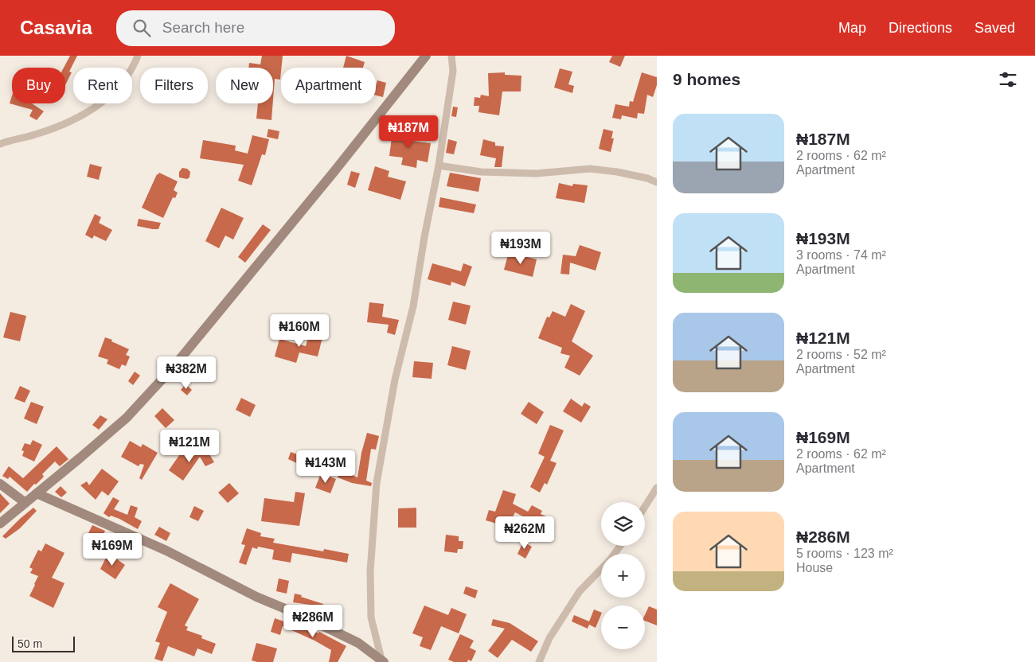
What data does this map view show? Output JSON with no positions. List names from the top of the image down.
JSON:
{
  "scale_bar": "50 m",
  "page": {
    "header": "Casavia",
    "search": "Search here",
    "nav": ["Map", "Directions", "Saved"],
    "heading": "9 homes",
    "chip": [
      "Buy",
      "Rent",
      "Filters",
      "New",
      "Apartment"
    ],
    "list": [
      {
        "name": "₦187M",
        "note": "2 rooms · 62 m² · Apartment"
      },
      {
        "name": "₦193M",
        "note": "3 rooms · 74 m² · Apartment"
      },
      {
        "name": "₦121M",
        "note": "2 rooms · 52 m² · Apartment"
      },
      {
        "name": "₦169M",
        "note": "2 rooms · 62 m² · Apartment"
      },
      {
        "name": "₦286M",
        "note": "5 rooms · 123 m² · House"
      }
    ],
    "price": [
      "₦187M",
      "₦193M",
      "₦160M",
      "₦382M",
      "₦121M",
      "₦143M",
      "₦262M",
      "₦169M",
      "₦286M"
    ],
    "map_buttons": ["+", "−"],
    "scale": "50 m"
  }
}
